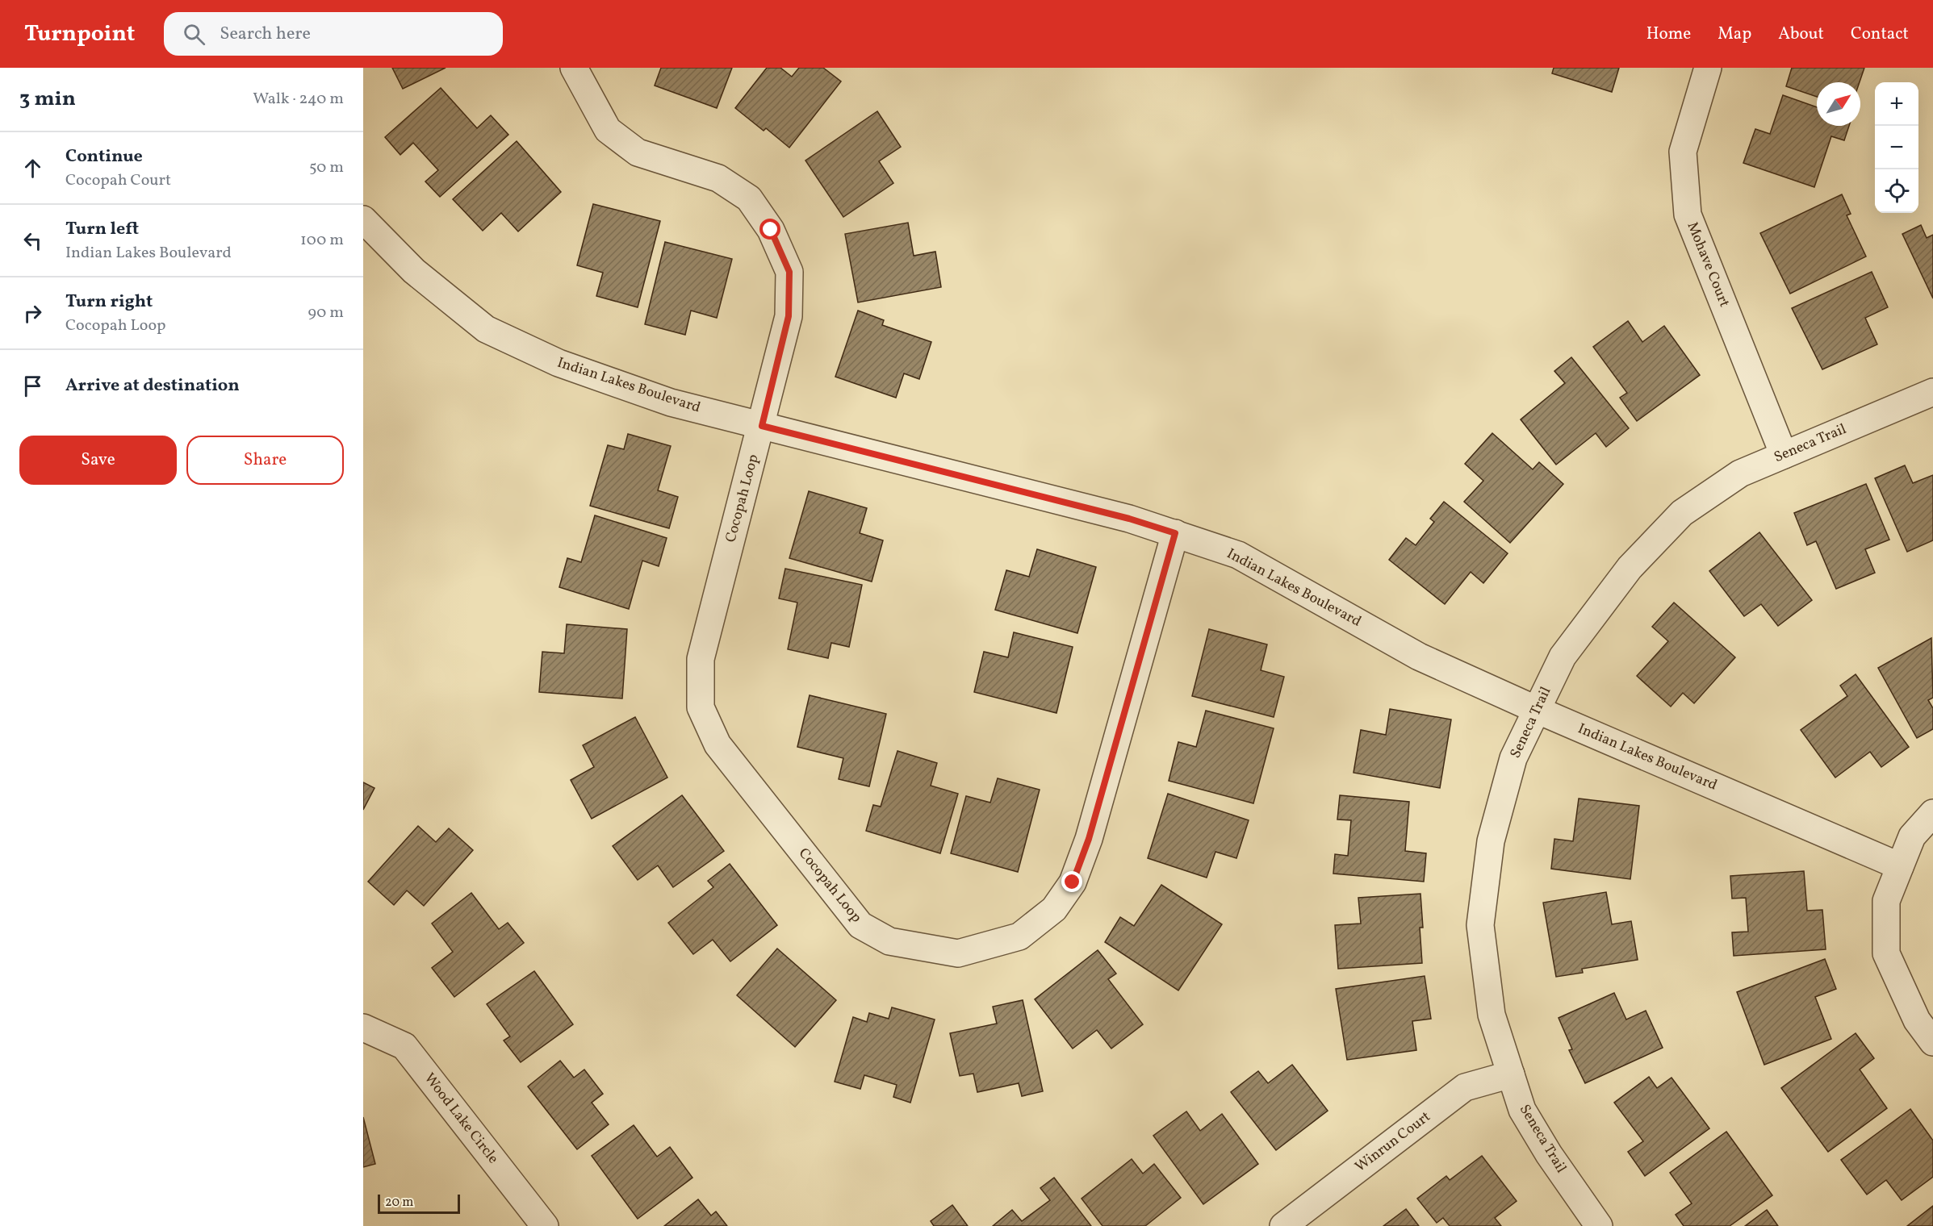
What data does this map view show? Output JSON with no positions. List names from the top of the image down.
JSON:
{
  "streets": {
    "street": [
      "Mohave Court",
      "Indian Lakes Boulevard",
      "Seneca Trail",
      "Cocopah Loop",
      "Wood Lake Circle",
      "Winrun Court"
    ]
  },
  "crossings": [
    ["Mohave Court", "Seneca Trail"],
    ["Indian Lakes Boulevard", "Seneca Trail"],
    ["Indian Lakes Boulevard", "Cocopah Loop"],
    ["Seneca Trail", "Winrun Court"]
  ],
  "scale_bar": "20 m",
  "north": "top right",
  "page": {
    "header": "Turnpoint",
    "search": "Search here",
    "nav": [
      "Home",
      "Map",
      "About",
      "Contact"
    ],
    "heading": ["3 min", "Walk · 240 m"],
    "map_buttons": ["+", "−"],
    "list": [
      ["Continue", "Cocopah Court", "50 m"],
      ["Turn left", "Indian Lakes Boulevard", "100 m"],
      ["Turn right", "Cocopah Loop", "90 m"],
      "Arrive at destination"
    ],
    "buttons": ["Save", "Share"],
    "scale": "20 m"
  }
}
